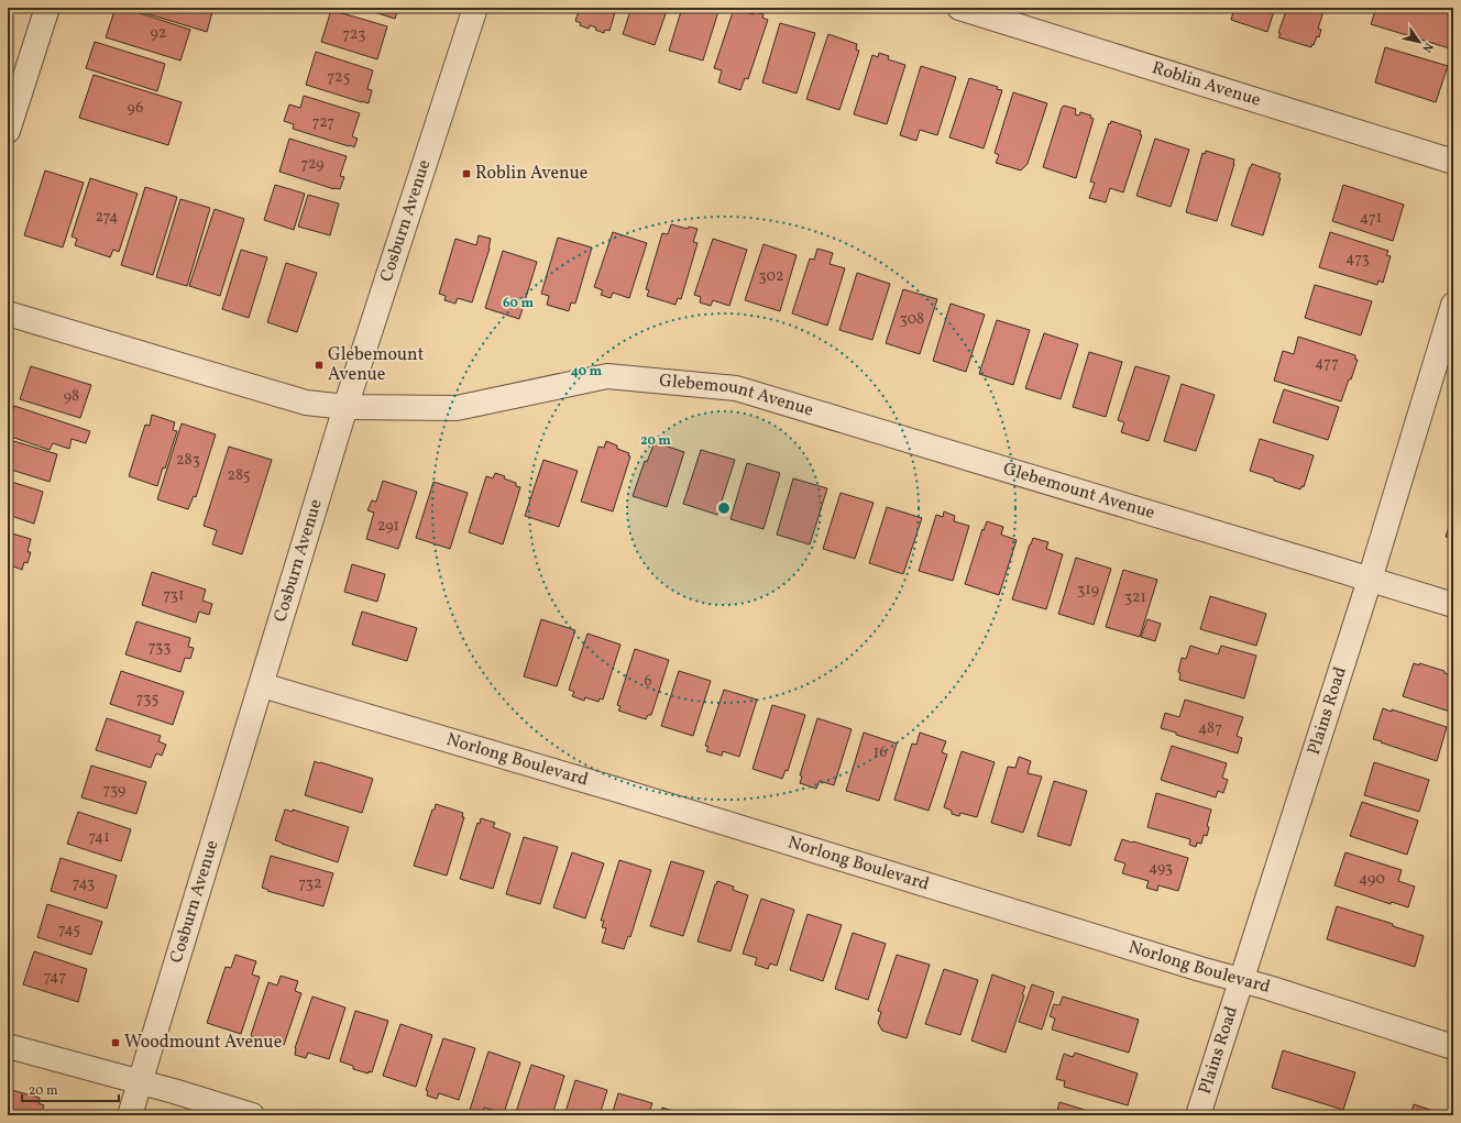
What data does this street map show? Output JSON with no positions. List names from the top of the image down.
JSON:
{
  "streets": {
    "street": [
      "Roblin Avenue",
      "Cosburn Avenue",
      "Glebemount Avenue",
      "Plains Road",
      "Norlong Boulevard"
    ]
  },
  "crossings": [
    ["Cosburn Avenue", "Glebemount Avenue"],
    ["Cosburn Avenue", "Norlong Boulevard"],
    ["Glebemount Avenue", "Plains Road"],
    ["Plains Road", "Norlong Boulevard"]
  ],
  "places": {
    "transit": ["Roblin Avenue", "Glebemount Avenue", "Woodmount Avenue"]
  },
  "house_numbers": [
    "92",
    "723",
    "725",
    "96",
    "727",
    "729",
    "274",
    "471",
    "473",
    "302",
    "308",
    "477",
    "98",
    "283",
    "285",
    "291",
    "319",
    "731",
    "321",
    "733",
    "6",
    "735",
    "487",
    "16",
    "739",
    "741",
    "493",
    "490",
    "743",
    "732",
    "745",
    "747"
  ],
  "scale_bar": "20 m",
  "north": "bottom right",
  "rings": ["60 m", "40 m", "20 m"]
}
